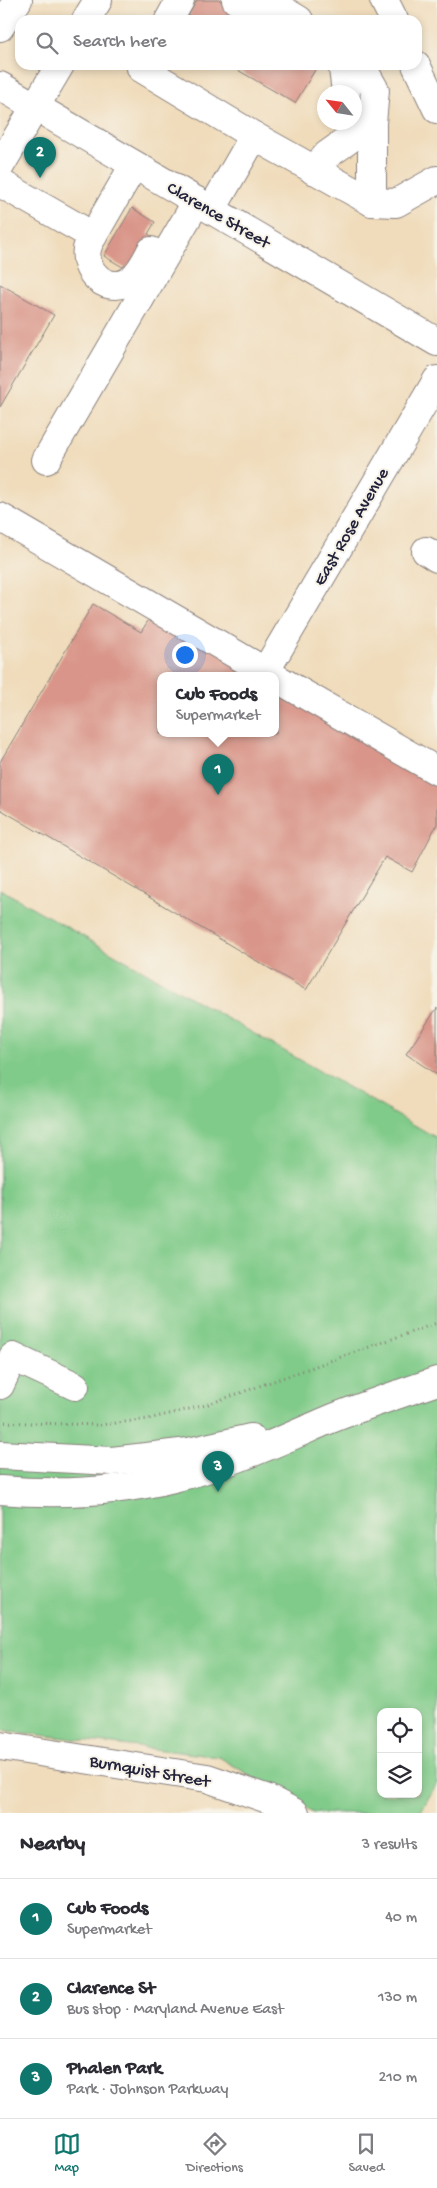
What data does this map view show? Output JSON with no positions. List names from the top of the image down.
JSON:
{
  "streets": {
    "street": ["Clarence Street", "East Rose Avenue", "Burnquist Street"]
  },
  "north": "top left",
  "page": {
    "search": "Search here",
    "pins": ["2", "1", "3"],
    "popup": ["Cub Foods", "Supermarket"],
    "heading": ["Nearby", "3 results"],
    "list": [
      {
        "mark": "1",
        "name": "Cub Foods",
        "note": "Supermarket",
        "value": "40 m"
      },
      {
        "mark": "2",
        "name": "Clarence St",
        "note": "Bus stop · Maryland Avenue East",
        "value": "130 m"
      },
      {
        "mark": "3",
        "name": "Phalen Park",
        "note": "Park · Johnson Parkway",
        "value": "210 m"
      }
    ],
    "nav": ["Map", "Directions", "Saved"]
  }
}
